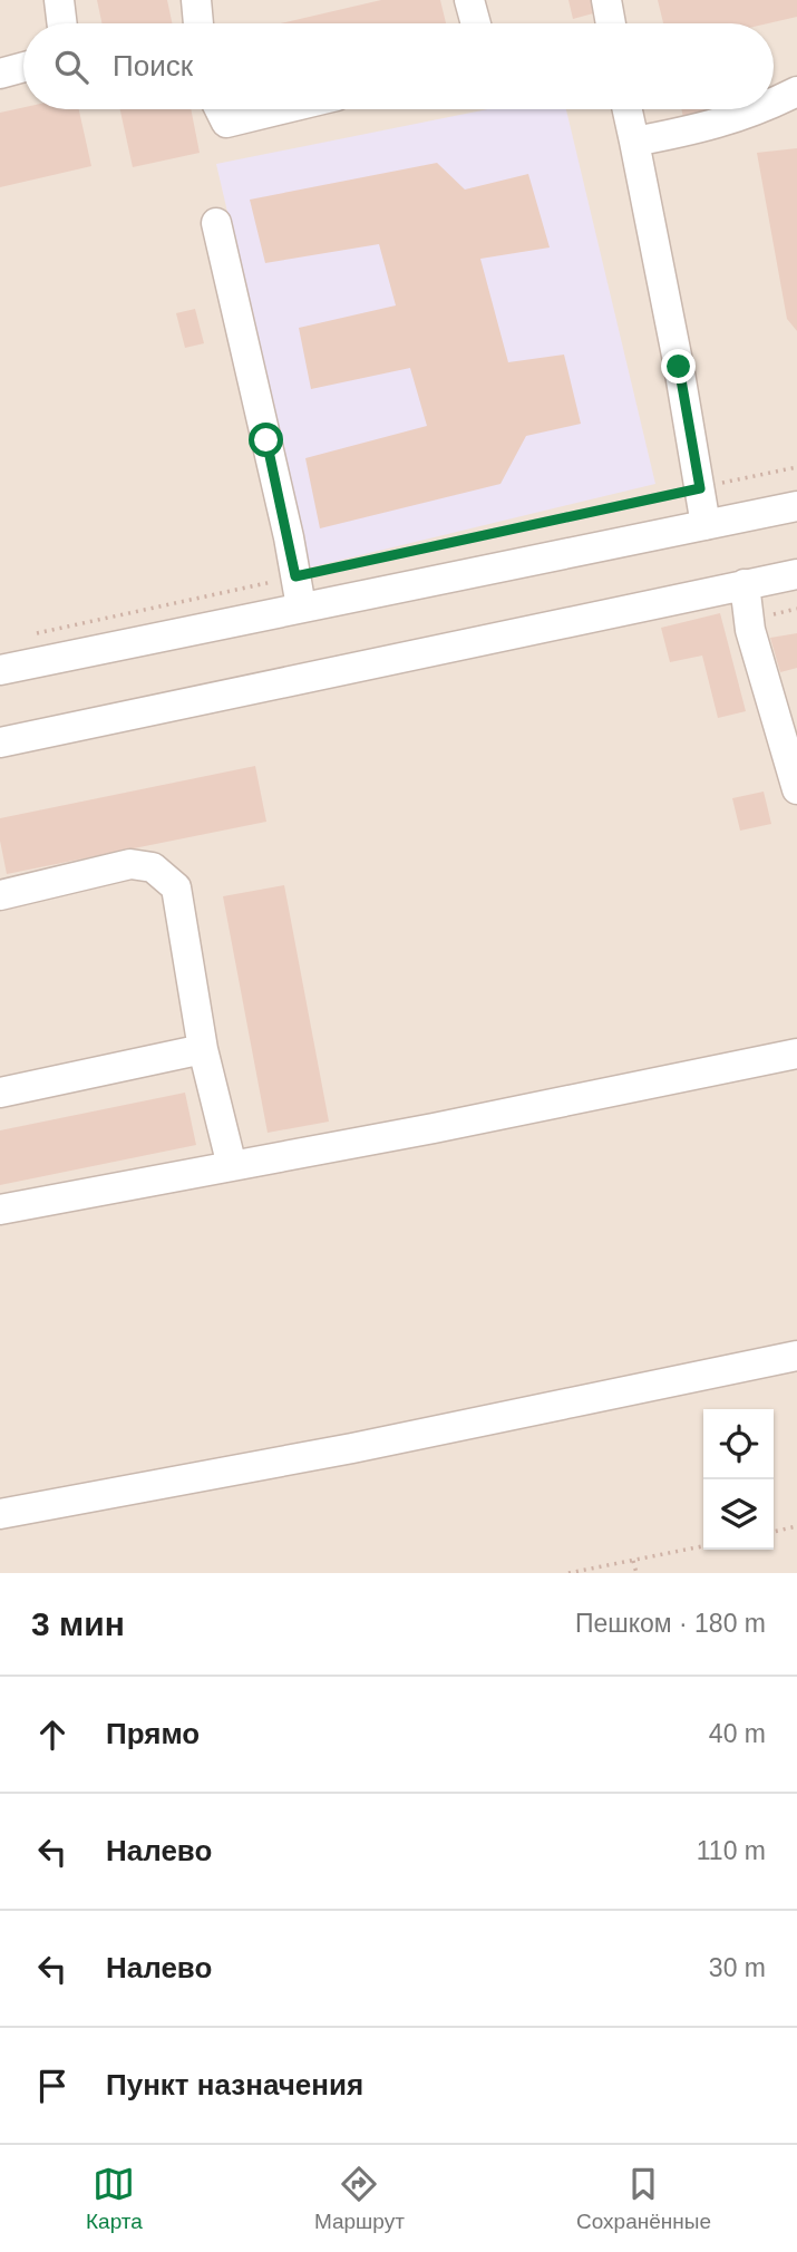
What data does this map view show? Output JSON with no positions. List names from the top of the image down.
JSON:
{
  "page": {
    "search": "Поиск",
    "heading": ["3 мин", "Пешком · 180 m"],
    "list": [
      ["Прямо", "40 m"],
      ["Налево", "110 m"],
      ["Налево", "30 m"],
      "Пункт назначения"
    ],
    "nav": ["Карта", "Маршрут", "Сохранённые"]
  }
}
